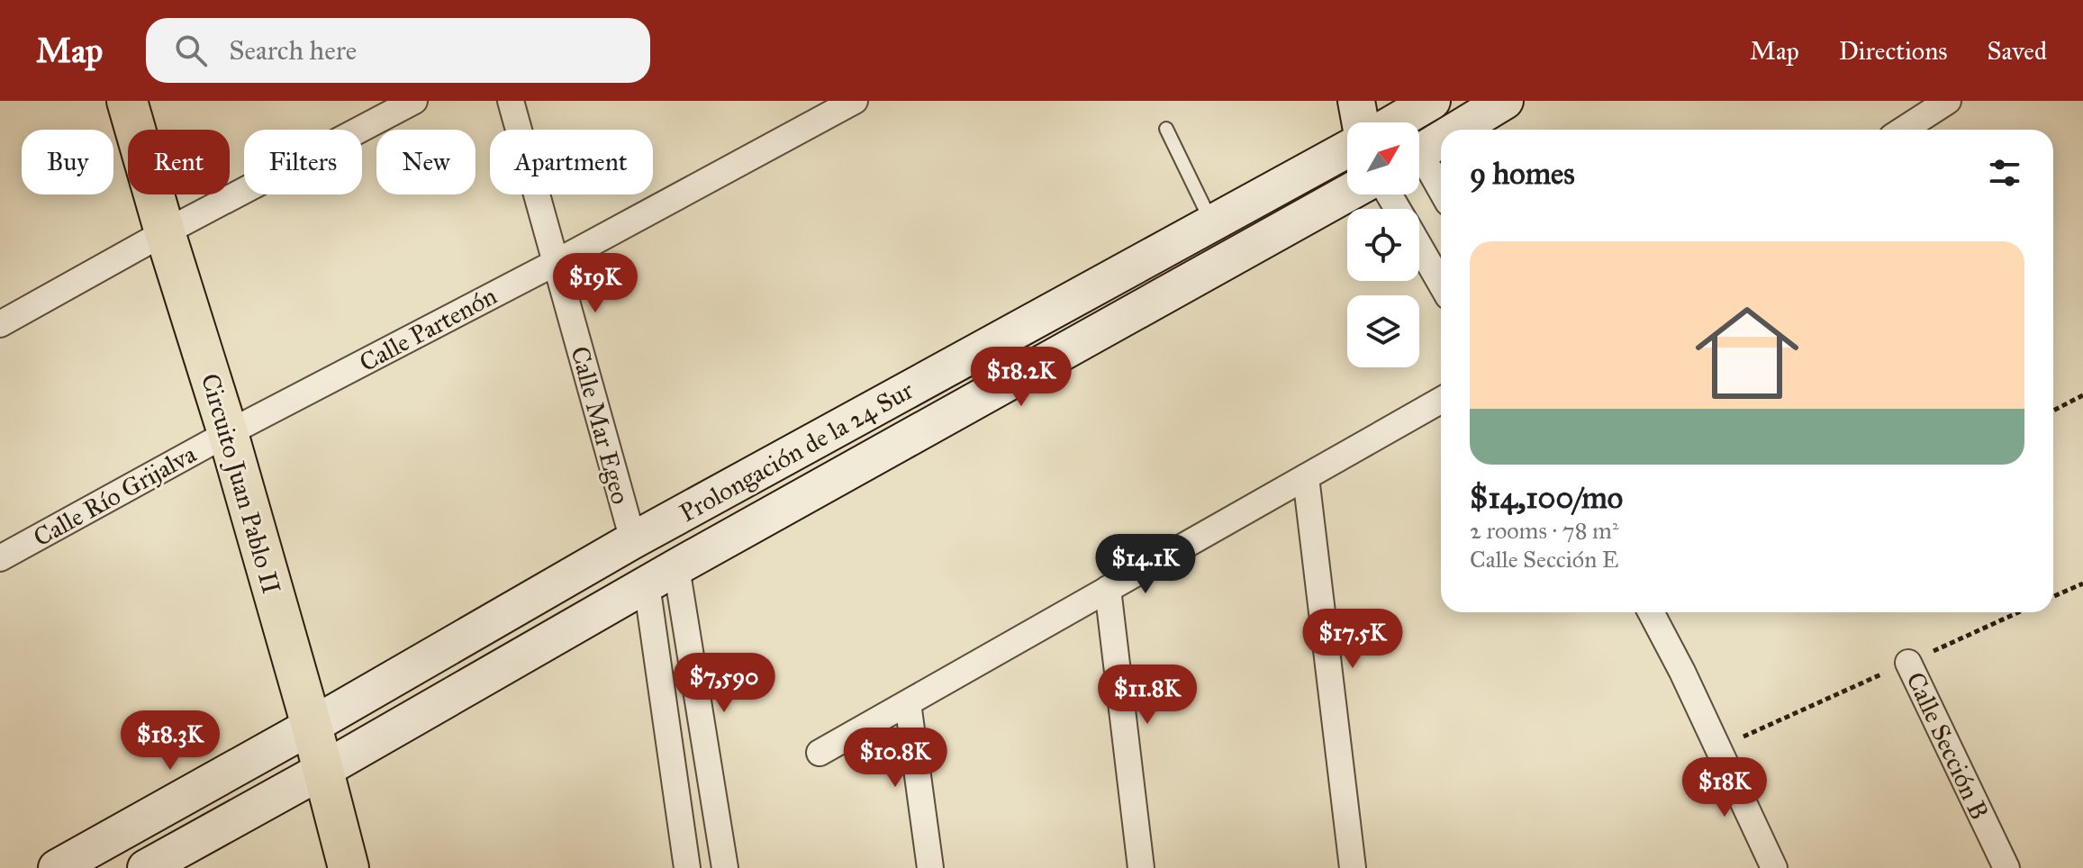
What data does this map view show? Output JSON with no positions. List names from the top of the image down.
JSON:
{
  "streets": {
    "main road": ["Prolongación de la 24 Sur", "Circuito Juan Pablo II"],
    "street": [
      "Calle Partenón",
      "Calle Mar Egeo",
      "Calle Río Grijalva",
      "Calle Sección B"
    ]
  },
  "crossings": [
    ["Calle Partenón", "Calle Mar Egeo"],
    ["Calle Partenón", "Circuito Juan Pablo II"],
    ["Calle Partenón", "Calle Río Grijalva"],
    ["Calle Mar Egeo", "Prolongación de la 24 Sur"],
    ["Prolongación de la 24 Sur", "Circuito Juan Pablo II"],
    ["Circuito Juan Pablo II", "Calle Río Grijalva"]
  ],
  "north": "top right",
  "page": {
    "header": "Map",
    "search": "Search here",
    "nav": ["Map", "Directions", "Saved"],
    "chip": [
      "Buy",
      "Rent",
      "Filters",
      "New",
      "Apartment"
    ],
    "heading": "9 homes",
    "list": [
      {
        "name": "$14,100/mo",
        "note": "2 rooms · 78 m² · Calle Sección E"
      }
    ],
    "price": [
      "$19K",
      "$18.2K",
      "$14.1K",
      "$17.5K",
      "$7,590",
      "$11.8K",
      "$18.3K",
      "$10.8K",
      "$18K"
    ]
  }
}
